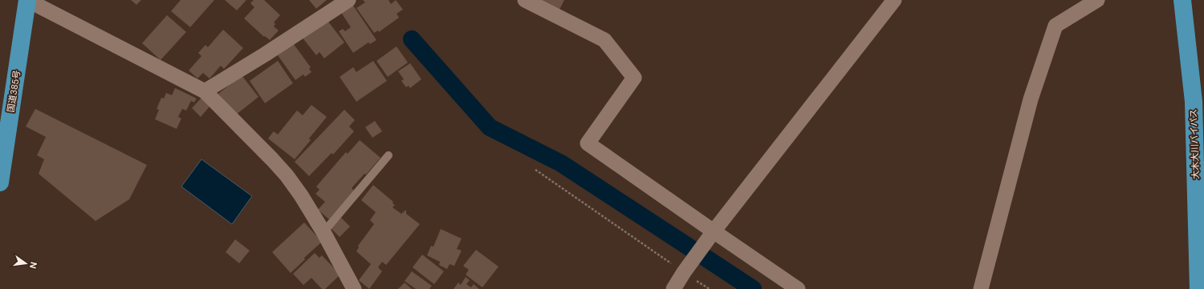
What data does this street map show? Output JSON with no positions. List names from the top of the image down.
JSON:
{
  "streets": {
    "highway": ["国道385号", "大木大川バイパス"]
  },
  "north": "right"
}
